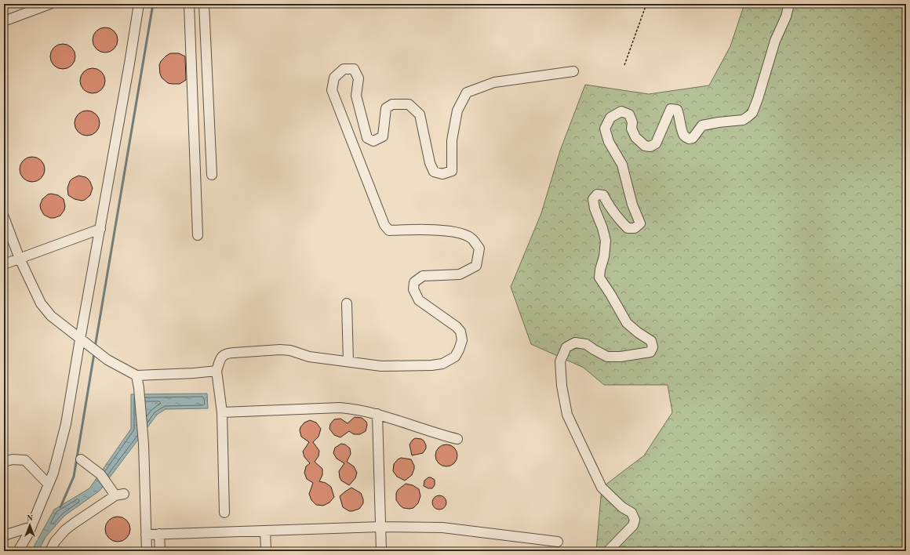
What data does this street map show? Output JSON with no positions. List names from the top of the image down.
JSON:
{
  "north": "top"
}
